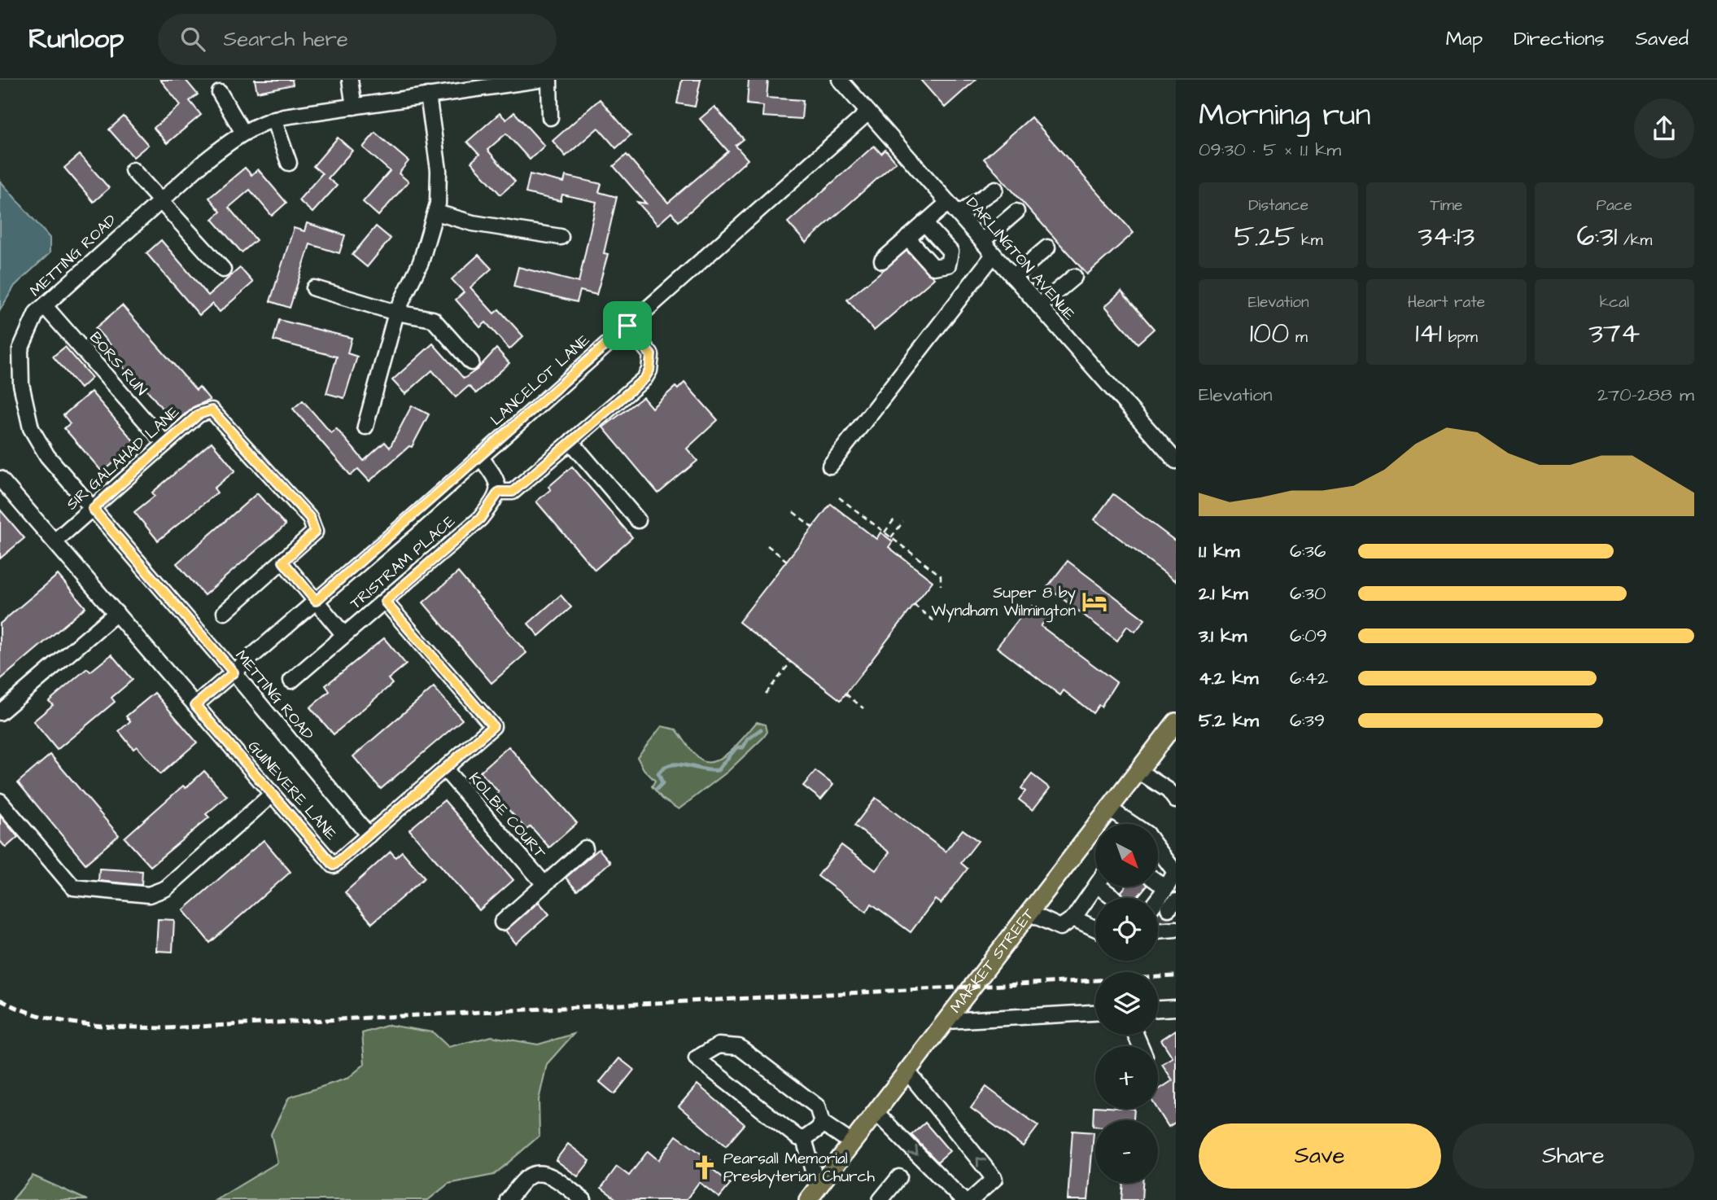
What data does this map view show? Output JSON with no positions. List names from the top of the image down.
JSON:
{
  "streets": {
    "main road": ["MARKET STREET"],
    "street": [
      "METTING ROAD",
      "DARLINGTON AVENUE",
      "BORS RUN",
      "LANCELOT LANE",
      "SIR GALAHAD LANE",
      "TRISTRAM PLACE",
      "GUINEVERE LANE",
      "KOLBE COURT"
    ]
  },
  "crossings": [
    ["METTING ROAD", "BORS RUN"],
    ["METTING ROAD", "LANCELOT LANE"],
    ["METTING ROAD", "SIR GALAHAD LANE"],
    ["METTING ROAD", "GUINEVERE LANE"],
    ["DARLINGTON AVENUE", "LANCELOT LANE"],
    ["BORS RUN", "SIR GALAHAD LANE"],
    ["LANCELOT LANE", "GUINEVERE LANE"],
    ["SIR GALAHAD LANE", "GUINEVERE LANE"],
    ["TRISTRAM PLACE", "GUINEVERE LANE"],
    ["GUINEVERE LANE", "KOLBE COURT"]
  ],
  "places": {
    "hotel": ["Super 8 by Wyndham Wilmington"],
    "church": ["Pearsall Memorial Presbyterian Church"]
  },
  "north": "bottom right",
  "page": {
    "header": "Runloop",
    "search": "Search here",
    "nav": ["Map", "Directions", "Saved"],
    "heading": ["Morning run", "09:30 · 5 × 1.1 km"],
    "stats": [
      ["Distance", "5.25 km"],
      ["Time", "34:13"],
      ["Pace", "6:31 /km"],
      ["Elevation", "100 m"],
      ["Heart rate", "141 bpm"],
      ["kcal", "374"]
    ],
    "chart": ["Elevation", "270–288 m"],
    "list": [
      {
        "name": "1.1 km",
        "note": "6:36"
      },
      {
        "name": "2.1 km",
        "note": "6:30"
      },
      {
        "name": "3.1 km",
        "note": "6:09"
      },
      {
        "name": "4.2 km",
        "note": "6:42"
      },
      {
        "name": "5.2 km",
        "note": "6:39"
      }
    ],
    "map_buttons": ["+", "−"],
    "buttons": ["Save", "Share"]
  }
}
